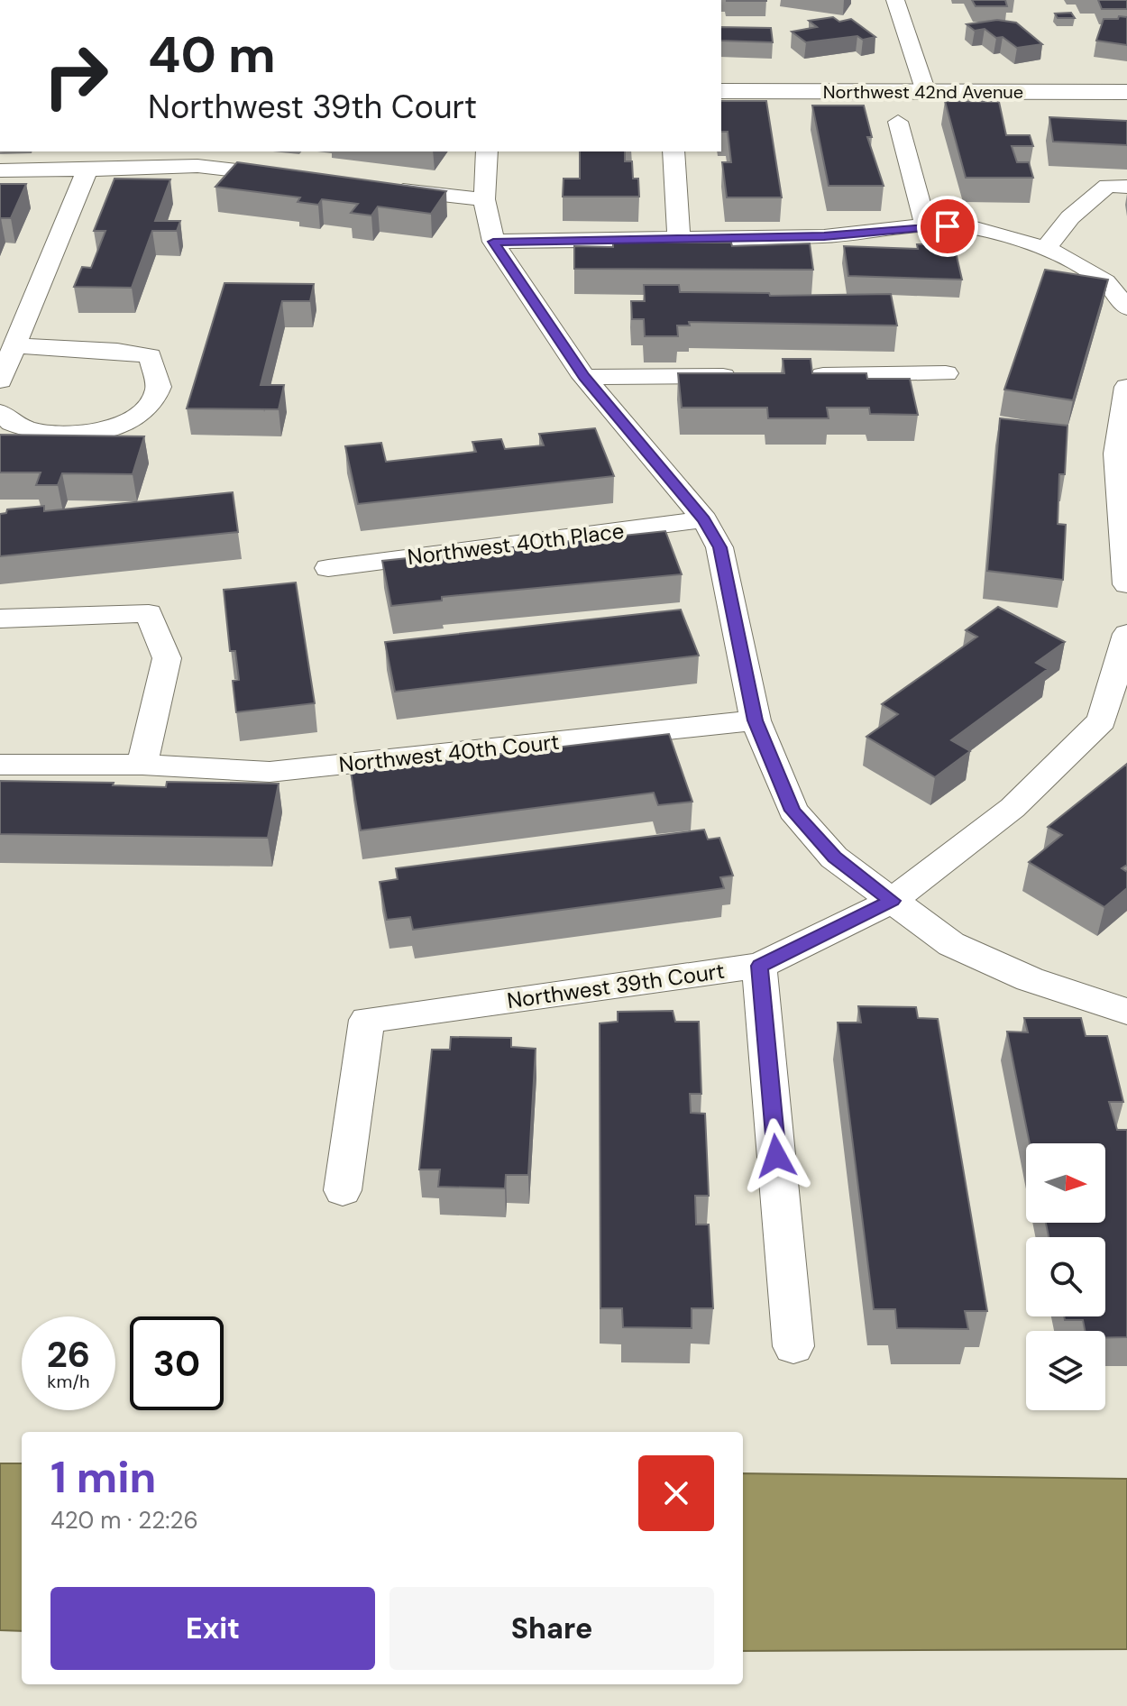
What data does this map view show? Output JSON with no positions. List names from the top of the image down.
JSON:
{
  "streets": {
    "street": [
      "Northwest 42nd Avenue",
      "Northwest 40th Place",
      "Northwest 40th Court",
      "Northwest 39th Court"
    ]
  },
  "north": "right",
  "page": {
    "turn": ["40 m", "Northwest 39th Court"],
    "speed": "26 km/h",
    "limit": "30",
    "heading": ["1 min", "420 m · 22:26"],
    "buttons": ["Exit", "Share"]
  }
}
